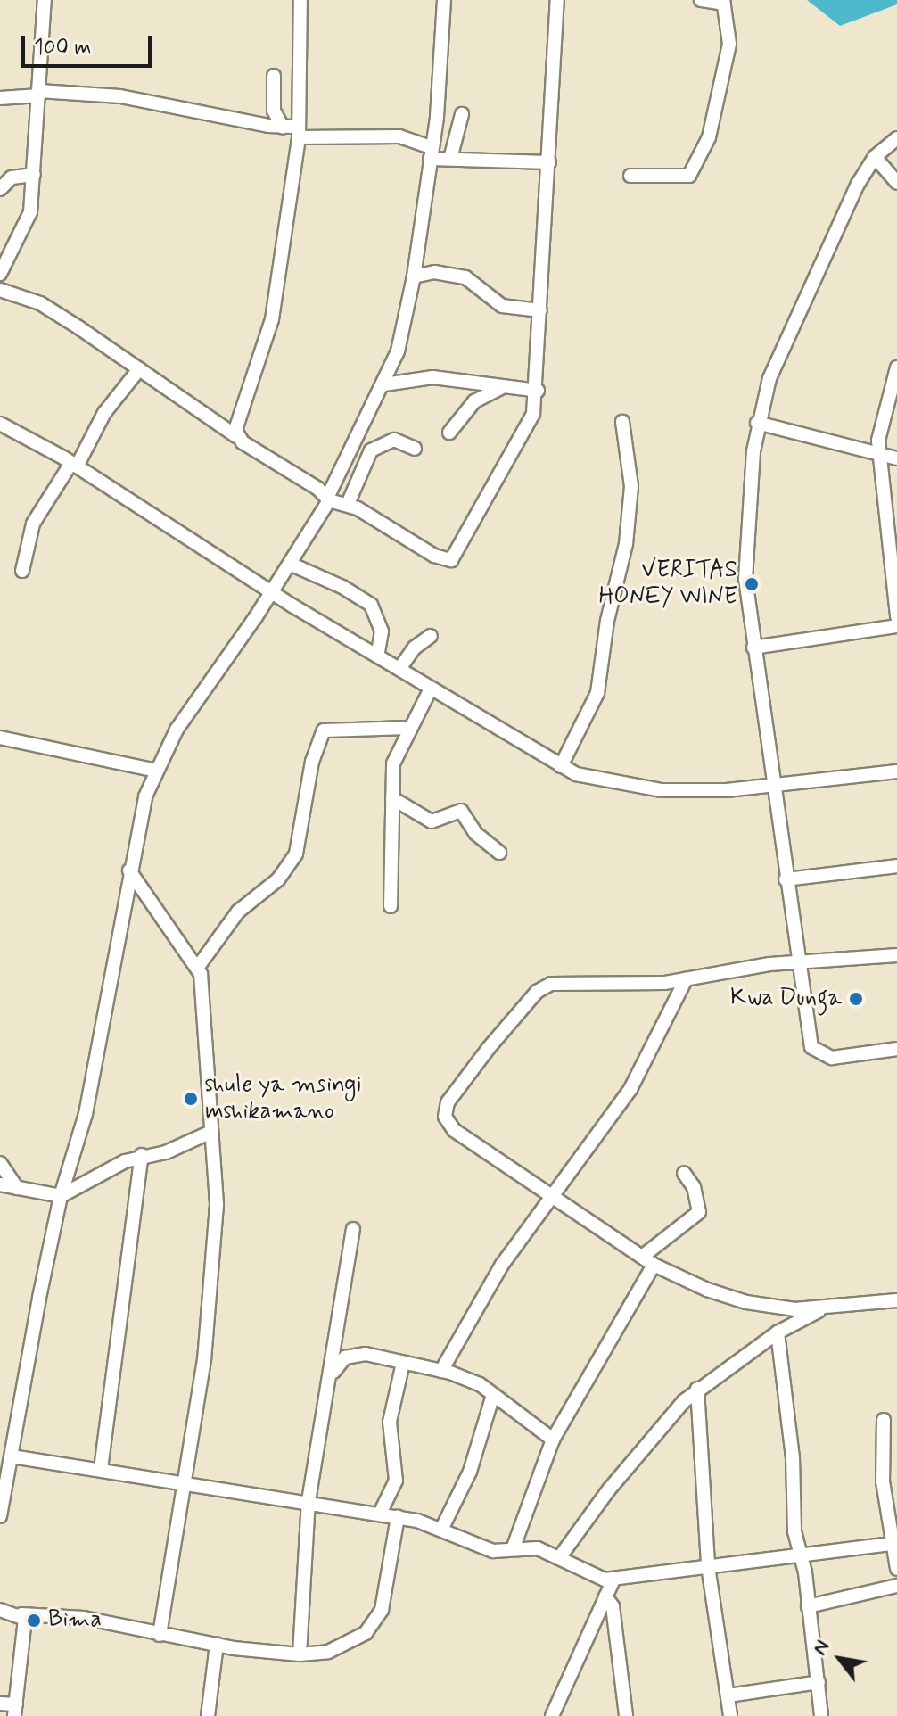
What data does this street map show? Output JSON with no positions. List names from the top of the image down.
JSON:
{
  "places": [
    "VERITAS HONEY WINE",
    "Kwa Dunga",
    "shule ya msingi mshikamano",
    "Bima"
  ],
  "scale_bar": "100 m",
  "north": "top left"
}
